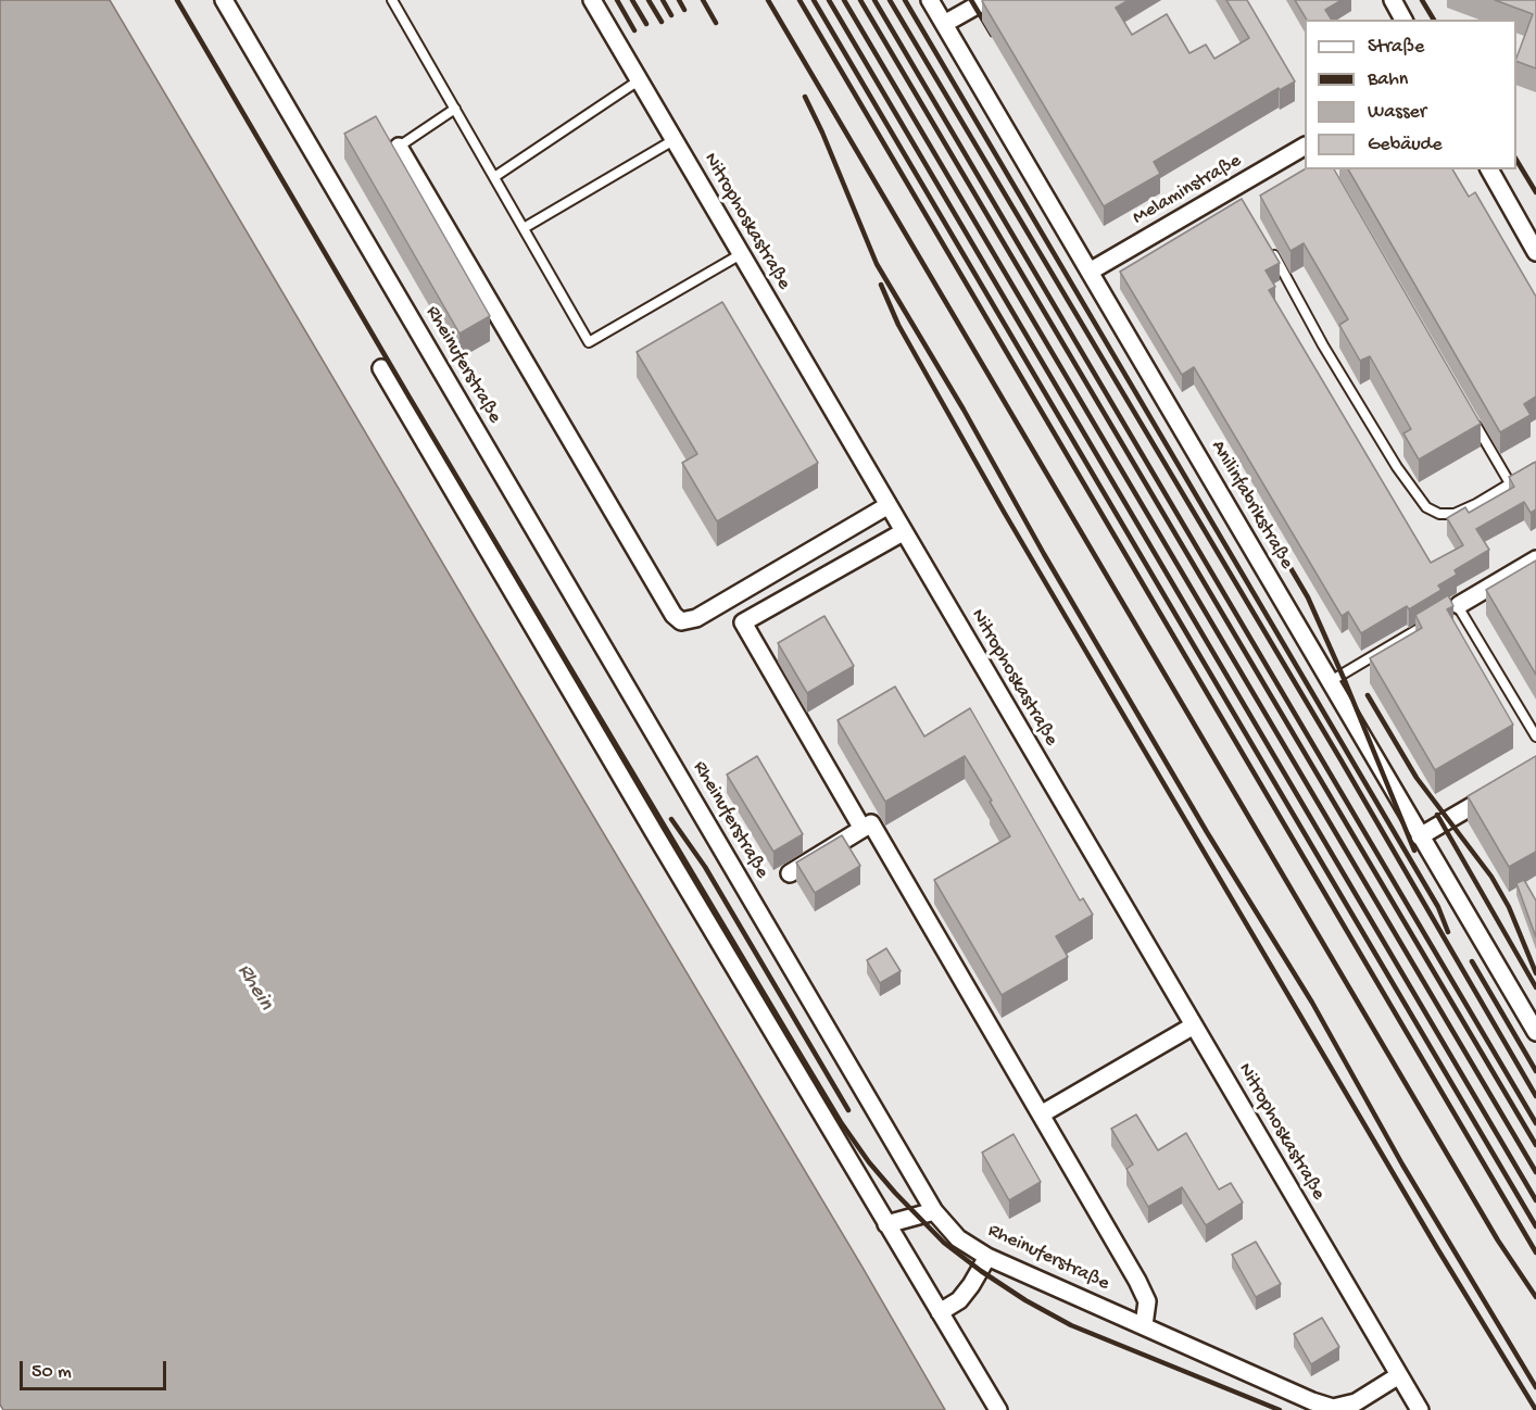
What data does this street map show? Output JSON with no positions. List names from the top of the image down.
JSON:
{
  "streets": {
    "street": [
      "Melaminstraße",
      "Nitrophoskastraße",
      "Rheinuferstraße",
      "Anilinfabrikstraße"
    ]
  },
  "crossings": [
    ["Melaminstraße", "Anilinfabrikstraße"],
    ["Nitrophoskastraße", "Rheinuferstraße"]
  ],
  "water": ["Rhein"],
  "legend": [
    "Straße",
    "Bahn",
    "Wasser",
    "Gebäude"
  ],
  "scale_bar": "50 m"
}
